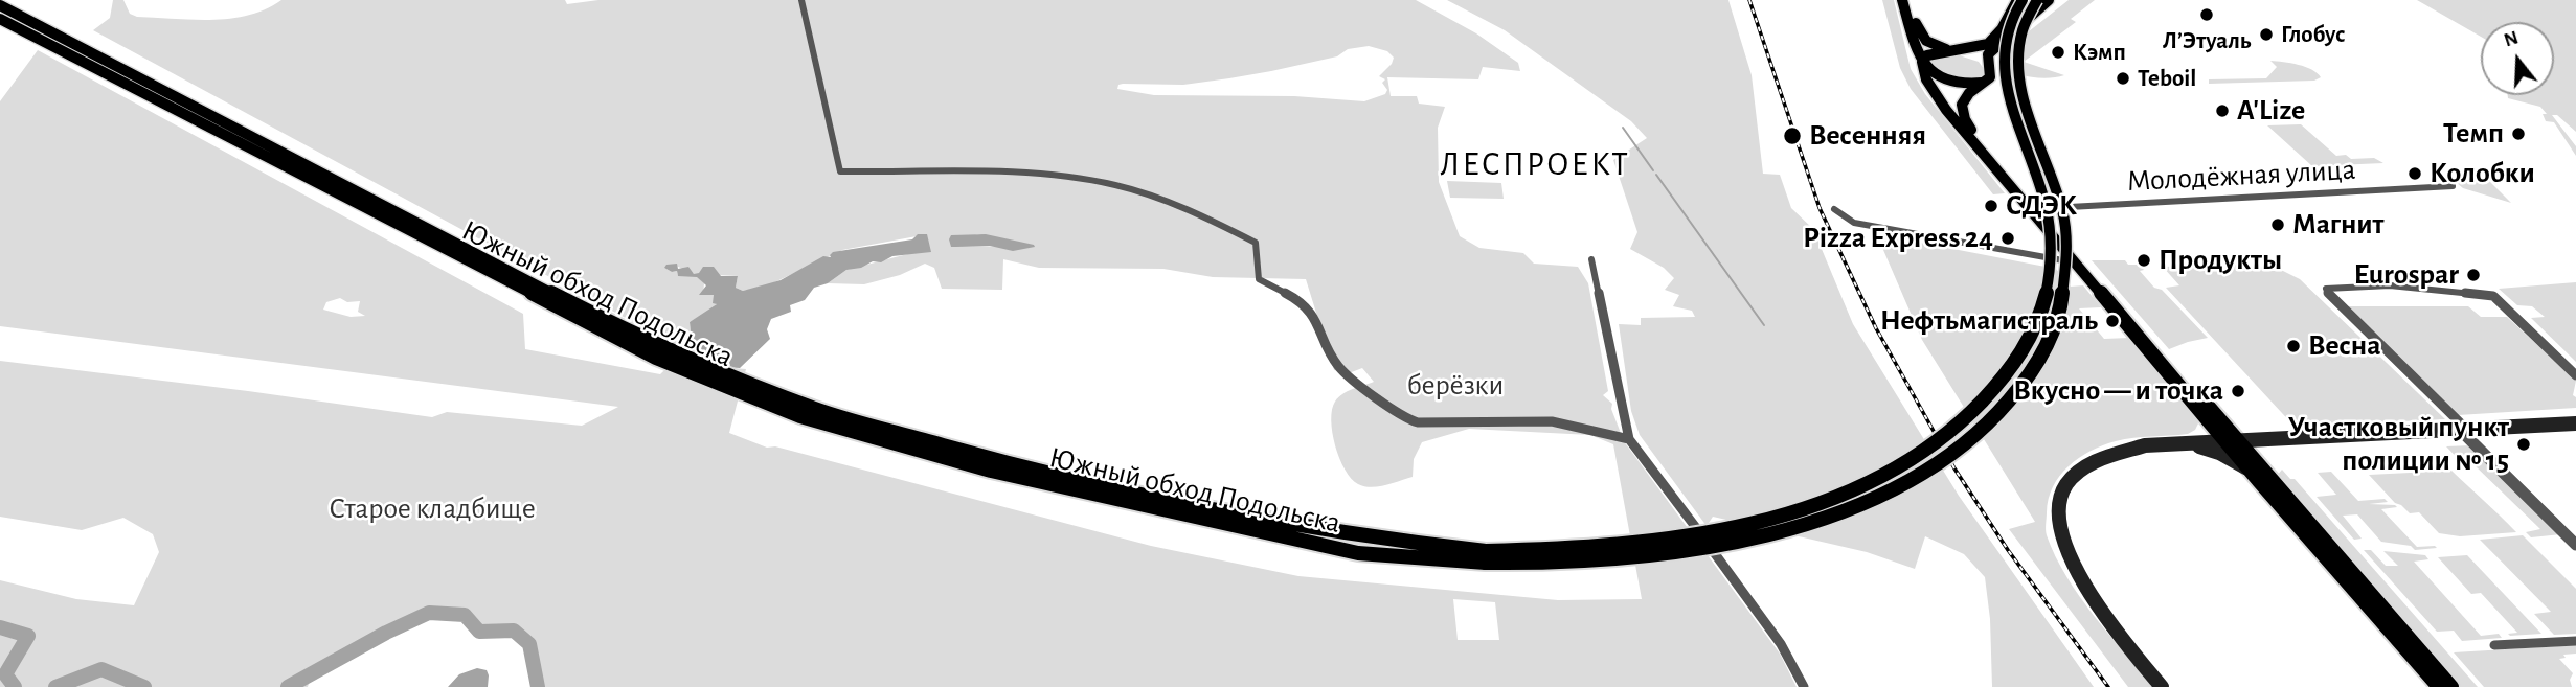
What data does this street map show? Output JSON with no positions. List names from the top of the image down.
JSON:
{
  "streets": {
    "main road": ["Южный обход Подольска"],
    "street": ["Молодёжная улица"]
  },
  "districts": ["ЛЕСПРОЕКТ"],
  "parks": ["берёзки", "Старое кладбище"],
  "places": [
    "Л’Этуаль",
    "Глобус",
    "Кэмп",
    "Teboil",
    "A'Lize",
    "Темп",
    "Весенняя",
    "Колобки",
    "СДЭК",
    "Магнит",
    "Pizza Express 24",
    "Продукты",
    "Eurospar",
    "Нефтьмагистраль",
    "Весна",
    "Вкусно — и точка",
    "Участковый пункт полиции № 15"
  ],
  "north": "top"
}
